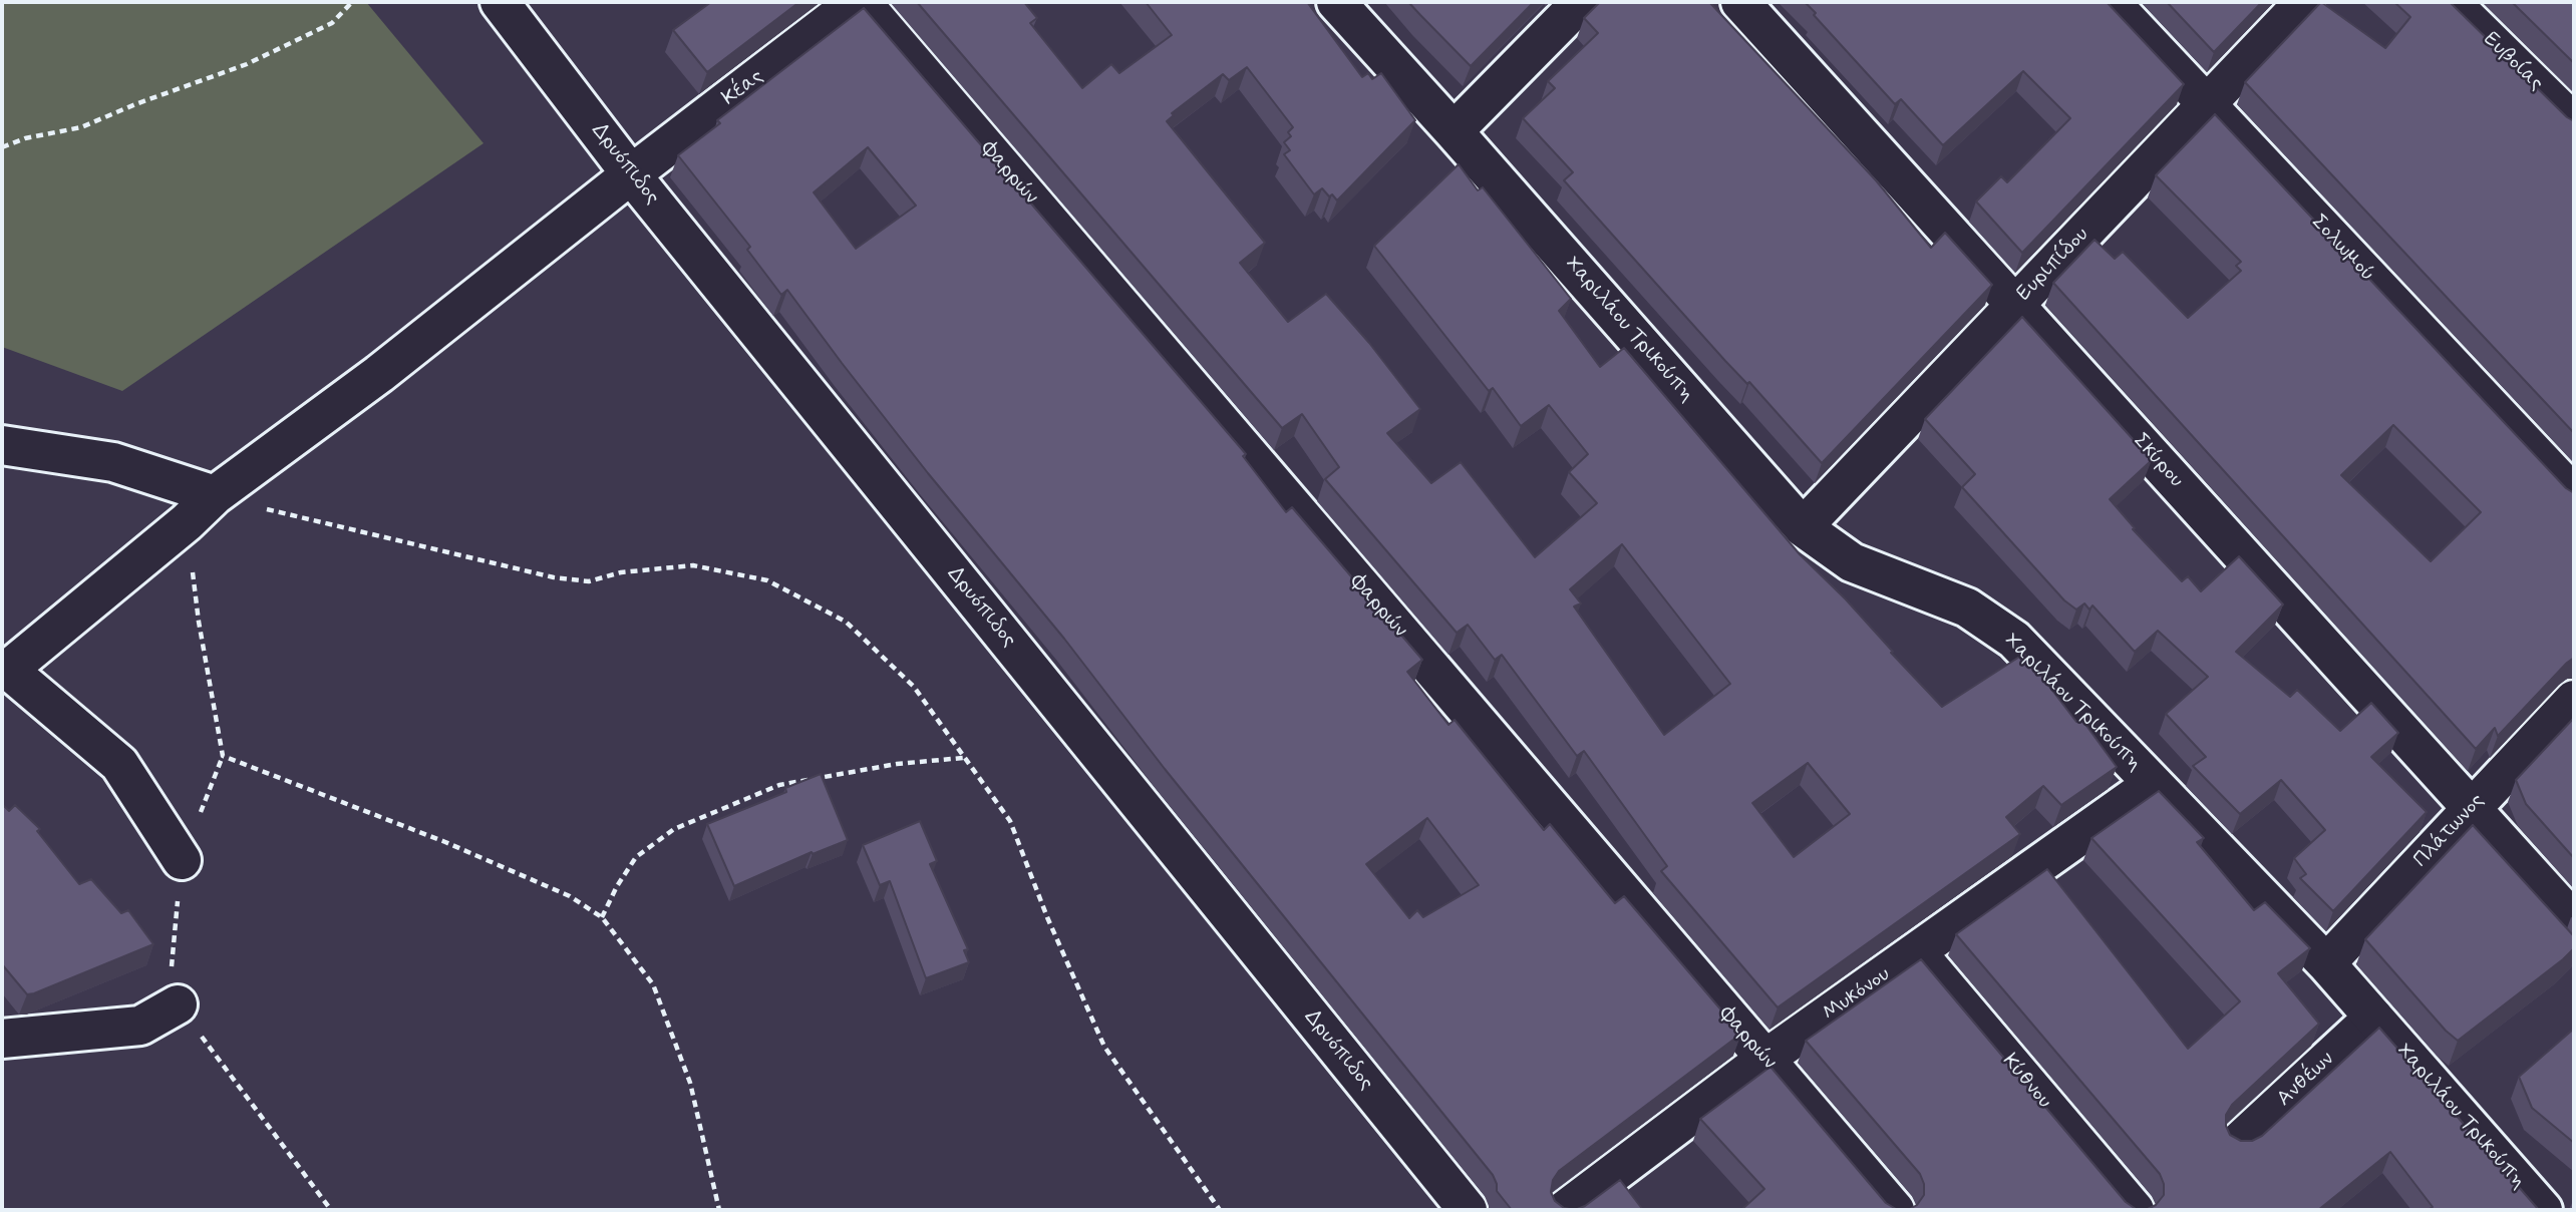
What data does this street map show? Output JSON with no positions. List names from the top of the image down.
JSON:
{
  "streets": {
    "street": [
      "Ευβοίας",
      "Κέας",
      "Δρυόπιδος",
      "Φαρρών",
      "Σολωμού",
      "Ευριπίδου",
      "Χαριλάου Τρικούπη",
      "Σκύρου",
      "Πλάτωνος",
      "Μυκόνου",
      "Ανθέων",
      "Κύθνου"
    ]
  },
  "crossings": [
    ["Κέας", "Δρυόπιδος"],
    ["Φαρρών", "Μυκόνου"],
    ["Σολωμού", "Ευριπίδου"],
    ["Ευριπίδου", "Χαριλάου Τρικούπη"],
    ["Ευριπίδου", "Σκύρου"],
    ["Χαριλάου Τρικούπη", "Πλάτωνος"],
    ["Χαριλάου Τρικούπη", "Μυκόνου"],
    ["Χαριλάου Τρικούπη", "Ανθέων"],
    ["Σκύρου", "Πλάτωνος"],
    ["Μυκόνου", "Κύθνου"]
  ]
}
